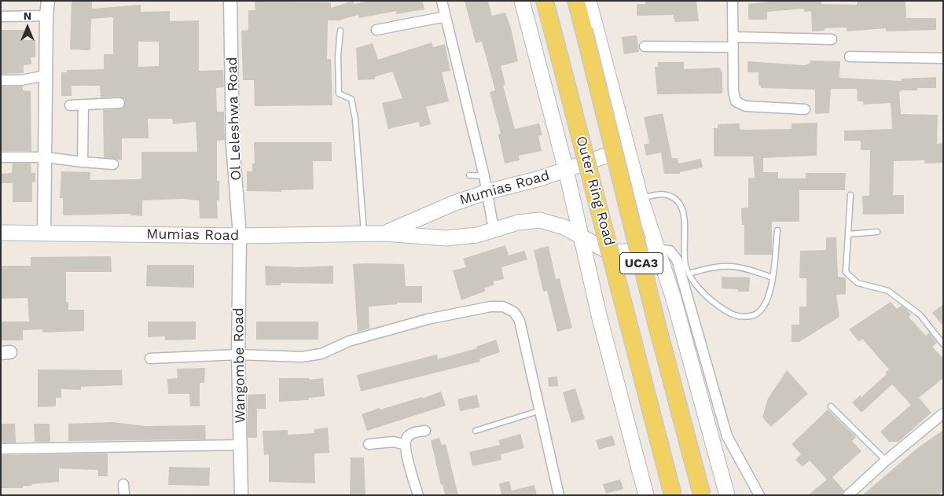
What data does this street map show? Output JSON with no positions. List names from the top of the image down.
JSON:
{
  "streets": {
    "main road": ["Mumias Road", "Outer Ring Road", "UCA3"],
    "street": ["Ol Leleshwa Road", "Wangombe Road"]
  },
  "crossings": [
    ["Ol Leleshwa Road", "Mumias Road"],
    ["Ol Leleshwa Road", "Wangombe Road"],
    ["Mumias Road", "Outer Ring Road"],
    ["Mumias Road", "UCA3"],
    ["Mumias Road", "Wangombe Road"]
  ],
  "north": "top"
}
